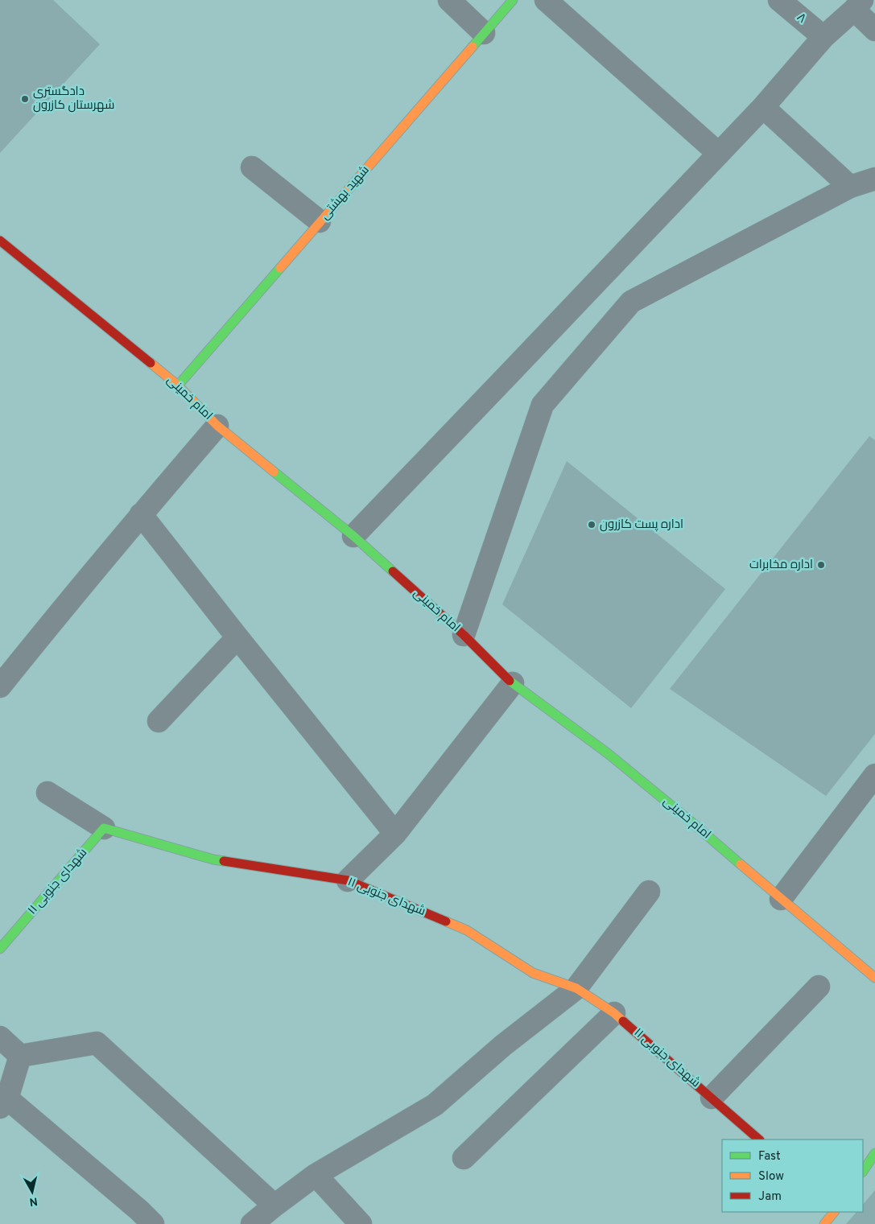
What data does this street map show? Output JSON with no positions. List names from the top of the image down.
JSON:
{
  "streets": {
    "street": [
      "۸",
      "شهید بهشتی",
      "امام خمینی",
      "۱۱ شهدای جنوبی"
    ]
  },
  "crossings": [
    ["شهید بهشتی", "امام خمینی"]
  ],
  "places": ["دادگستری شهرستان کازرون", "اداره پست کازرون", "اداره مخابرات"],
  "legend": ["Fast", "Slow", "Jam"],
  "north": "bottom"
}
